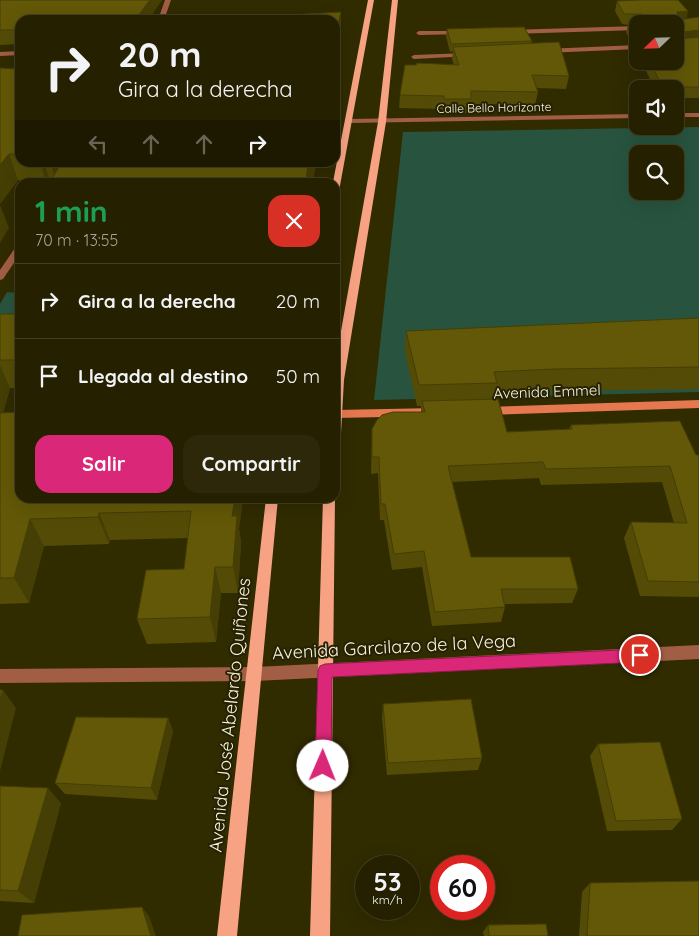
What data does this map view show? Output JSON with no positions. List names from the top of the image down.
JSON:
{
  "streets": {
    "main road": ["Avenida José Abelardo Quiñones"],
    "street": ["Calle Bello Horizonte", "Avenida Emmel", "Avenida Garcilazo de la Vega"]
  },
  "crossings": [
    ["Avenida Garcilazo de la Vega", "Avenida José Abelardo Quiñones"]
  ],
  "north": "bottom left",
  "page": {
    "turn": ["20 m", "Gira a la derecha"],
    "heading": ["1 min", "70 m · 13:55"],
    "list": [
      {
        "name": "Gira a la derecha",
        "value": "20 m"
      },
      {
        "name": "Llegada al destino",
        "value": "50 m"
      }
    ],
    "buttons": ["Salir", "Compartir"],
    "speed": "53 km/h",
    "limit": "60"
  }
}
